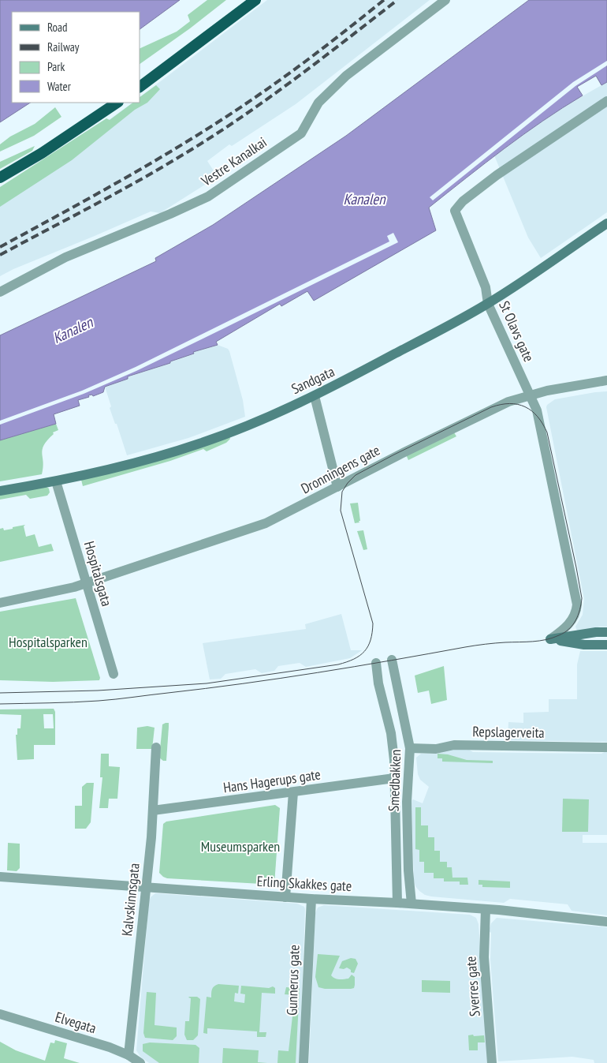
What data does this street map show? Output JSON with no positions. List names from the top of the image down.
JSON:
{
  "streets": {
    "main road": ["Sandgata"],
    "street": [
      "Vestre Kanalkai",
      "St Olavs gate",
      "Dronningens gate",
      "Hospitalsgata",
      "Repslagerveita",
      "Smedbakken",
      "Hans Hagerups gate",
      "Erling Skakkes gate",
      "Kalvskinnsgata",
      "Gunnerus gate",
      "Sverres gate",
      "Elvegata"
    ]
  },
  "crossings": [
    ["St Olavs gate", "Sandgata"],
    ["St Olavs gate", "Dronningens gate"],
    ["Sandgata", "Hospitalsgata"],
    ["Dronningens gate", "Hospitalsgata"],
    ["Repslagerveita", "Smedbakken"],
    ["Smedbakken", "Hans Hagerups gate"],
    ["Smedbakken", "Erling Skakkes gate"],
    ["Hans Hagerups gate", "Kalvskinnsgata"],
    ["Erling Skakkes gate", "Kalvskinnsgata"],
    ["Erling Skakkes gate", "Gunnerus gate"],
    ["Erling Skakkes gate", "Sverres gate"],
    ["Kalvskinnsgata", "Elvegata"]
  ],
  "water": ["Kanalen"],
  "parks": ["Hospitalsparken", "Museumsparken"],
  "legend": [
    "Road",
    "Railway",
    "Park",
    "Water"
  ]
}
